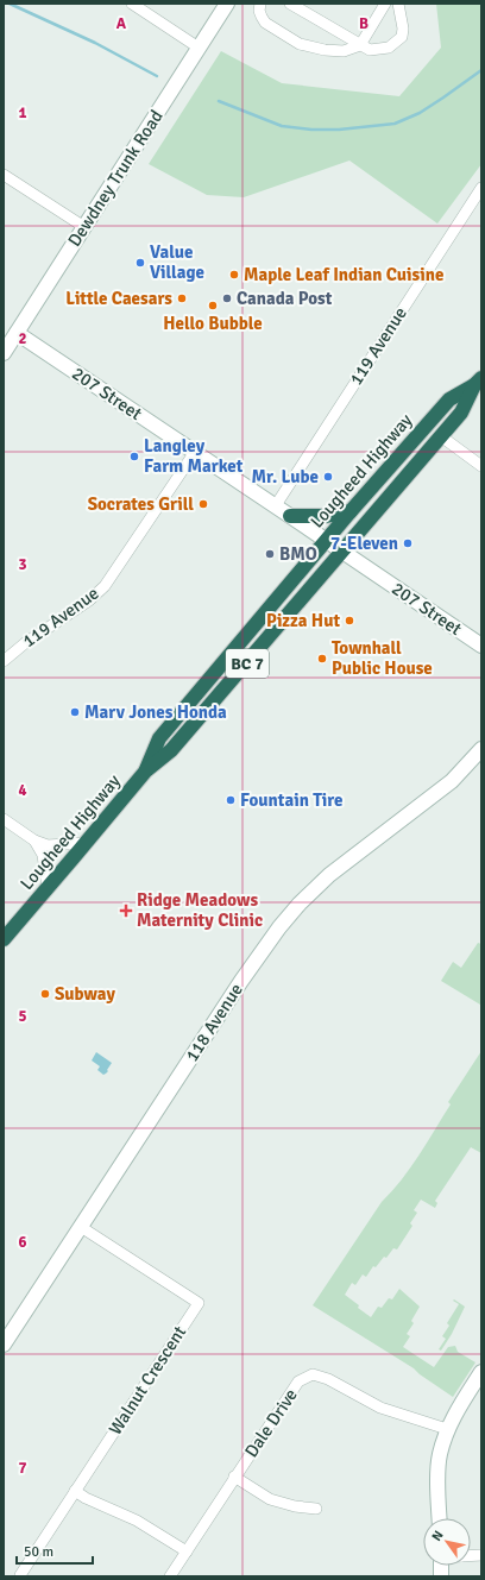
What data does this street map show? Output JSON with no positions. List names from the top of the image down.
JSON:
{
  "streets": {
    "highway": ["Lougheed Highway", "BC 7"],
    "street": [
      "Dewdney Trunk Road",
      "119 Avenue",
      "207 Street",
      "118 Avenue",
      "Walnut Crescent",
      "Dale Drive"
    ]
  },
  "crossings": [
    ["Dewdney Trunk Road", "207 Street"],
    ["119 Avenue", "207 Street"],
    ["207 Street", "Lougheed Highway"],
    ["118 Avenue", "Walnut Crescent"]
  ],
  "places": {
    "other": [
      "Value Village",
      "Maple Leaf Indian Cuisine",
      "Little Caesars",
      "Canada Post",
      "Hello Bubble",
      "Langley Farm Market",
      "Mr. Lube",
      "Socrates Grill",
      "7-Eleven",
      "BMO",
      "Pizza Hut",
      "Townhall Public House",
      "Marv Jones Honda",
      "Fountain Tire",
      "Subway"
    ],
    "health": ["Ridge Meadows Maternity Clinic"]
  },
  "scale_bar": "50 m",
  "north": "top left",
  "grid": {
    "columns": ["A", "B"],
    "rows": [
      "1",
      "2",
      "3",
      "4",
      "5",
      "6",
      "7"
    ]
  }
}
